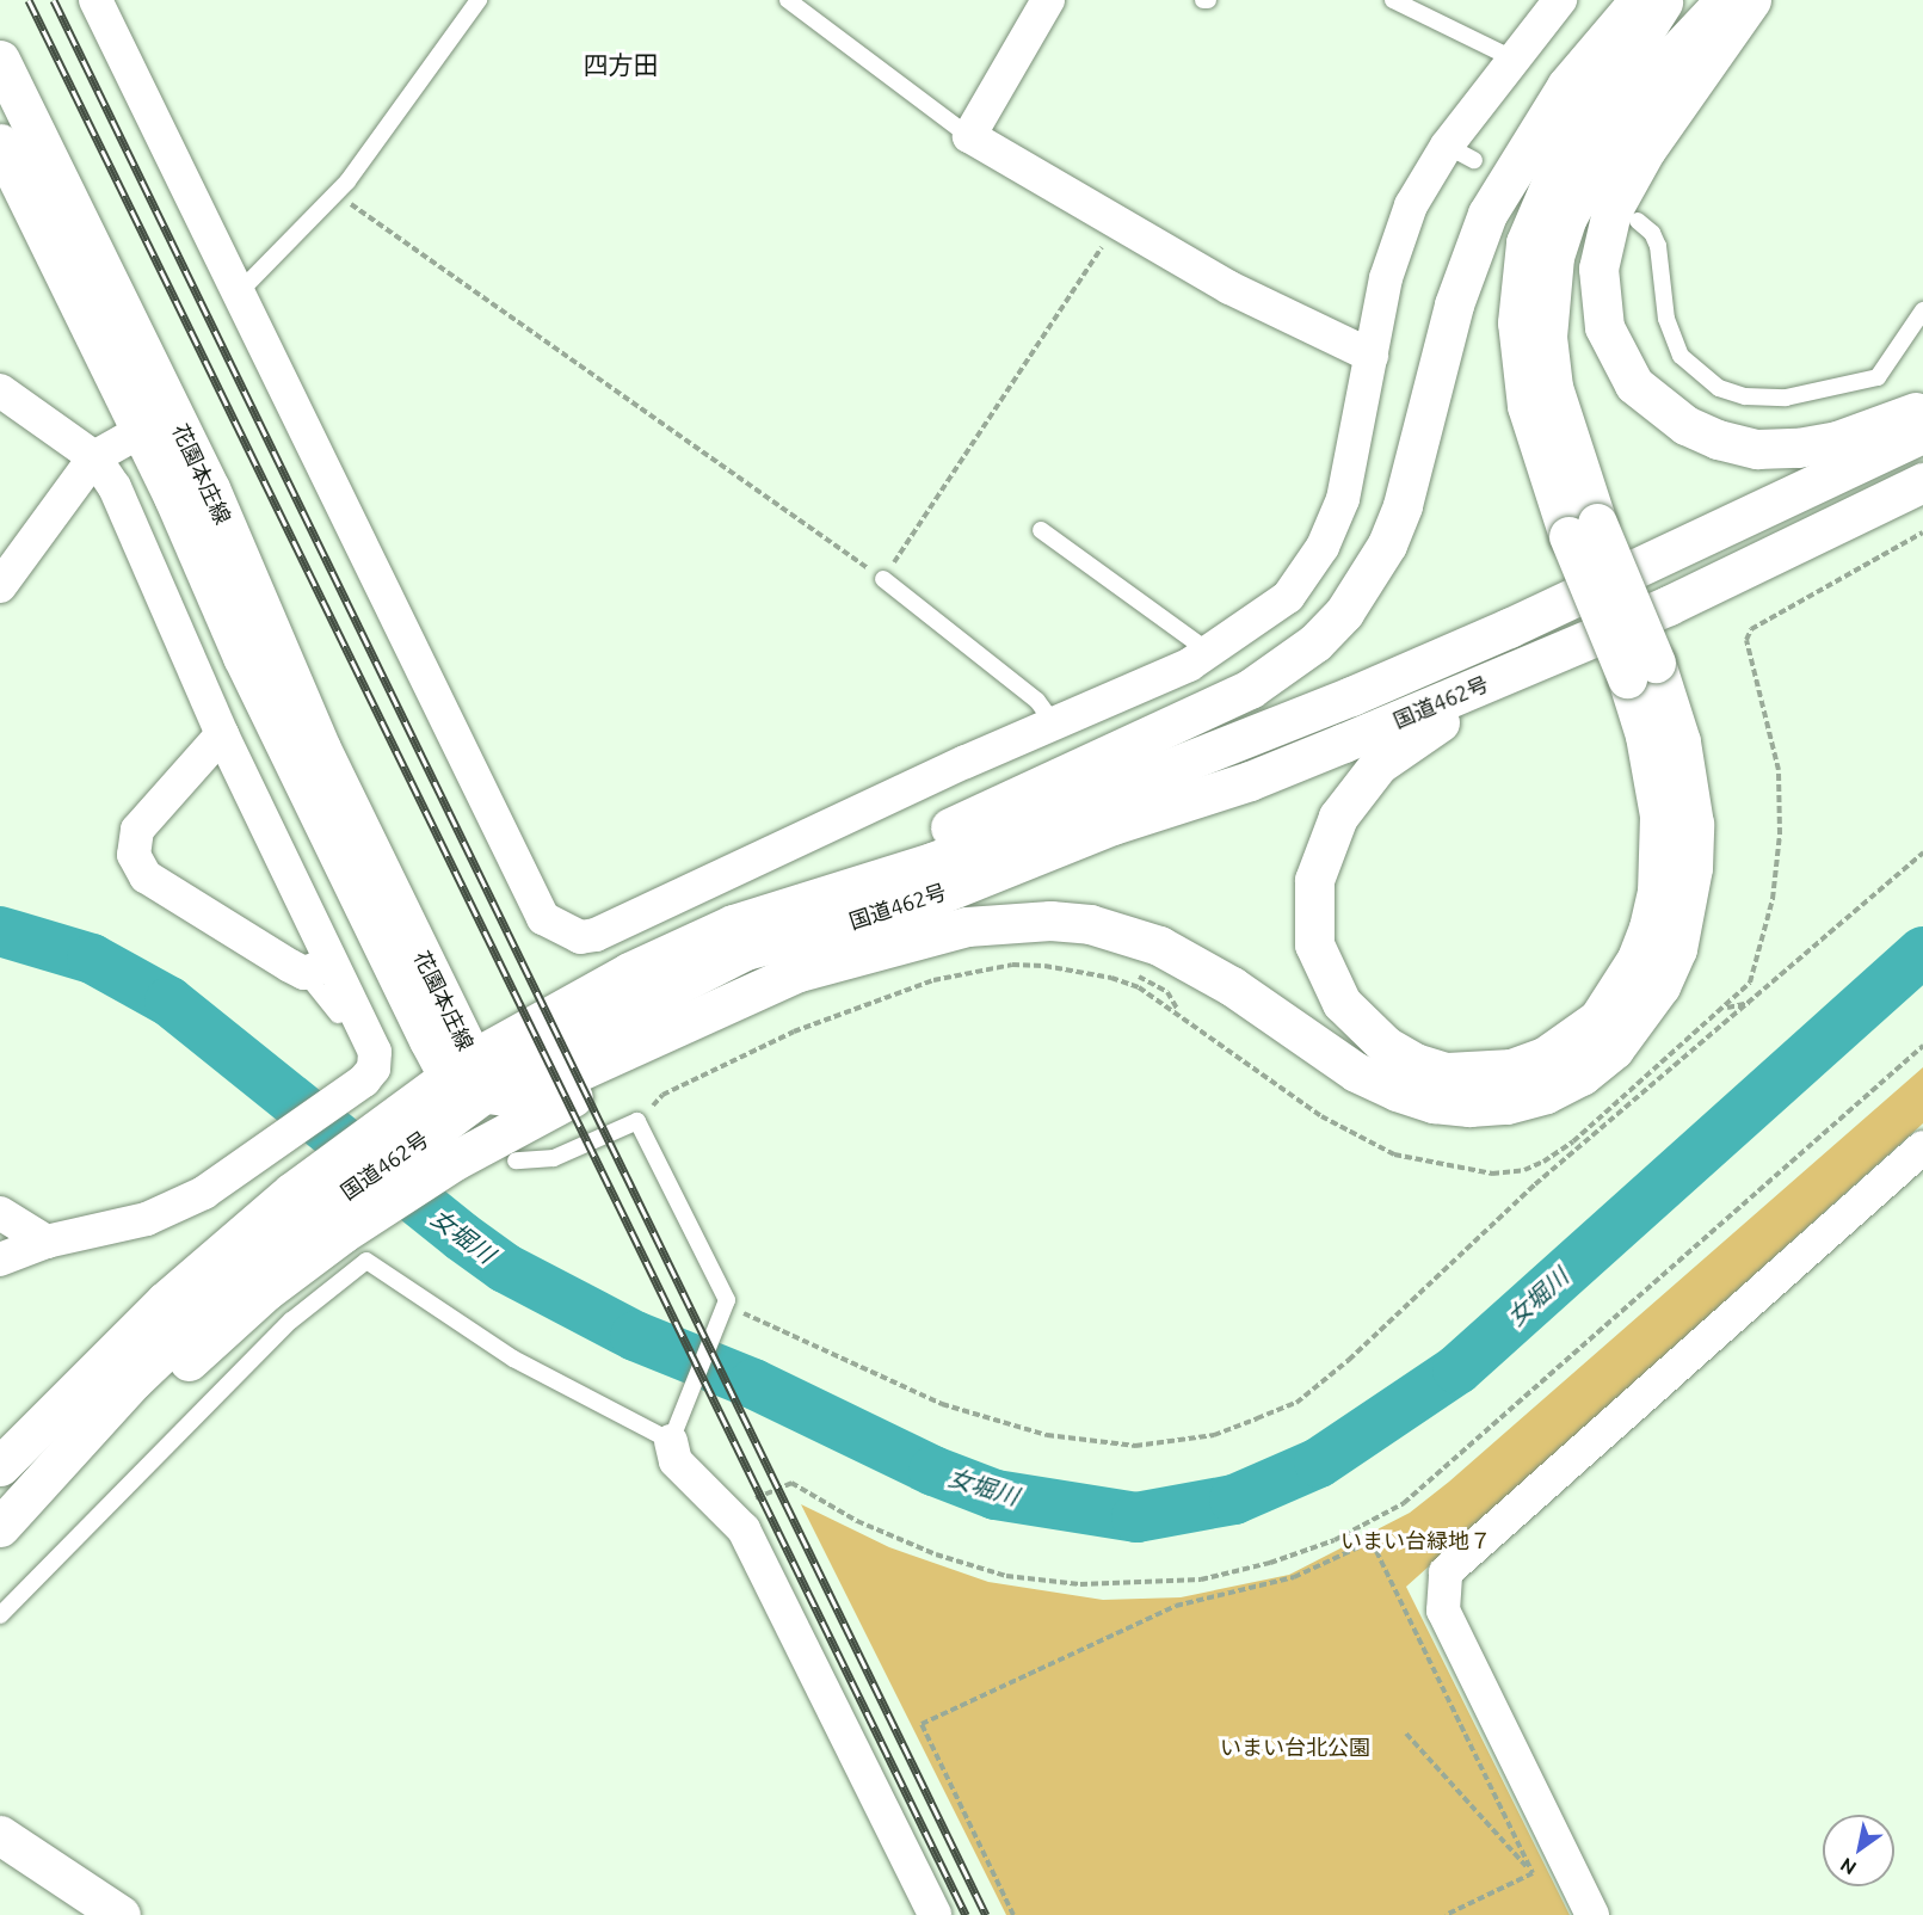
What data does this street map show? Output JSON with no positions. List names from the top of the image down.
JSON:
{
  "streets": {
    "main road": ["花園本庄線", "国道462号"]
  },
  "crossings": [
    ["花園本庄線", "国道462号"]
  ],
  "districts": ["四方田"],
  "water": ["女堀川"],
  "parks": ["いまい台緑地７", "いまい台北公園"],
  "north": "bottom left"
}
